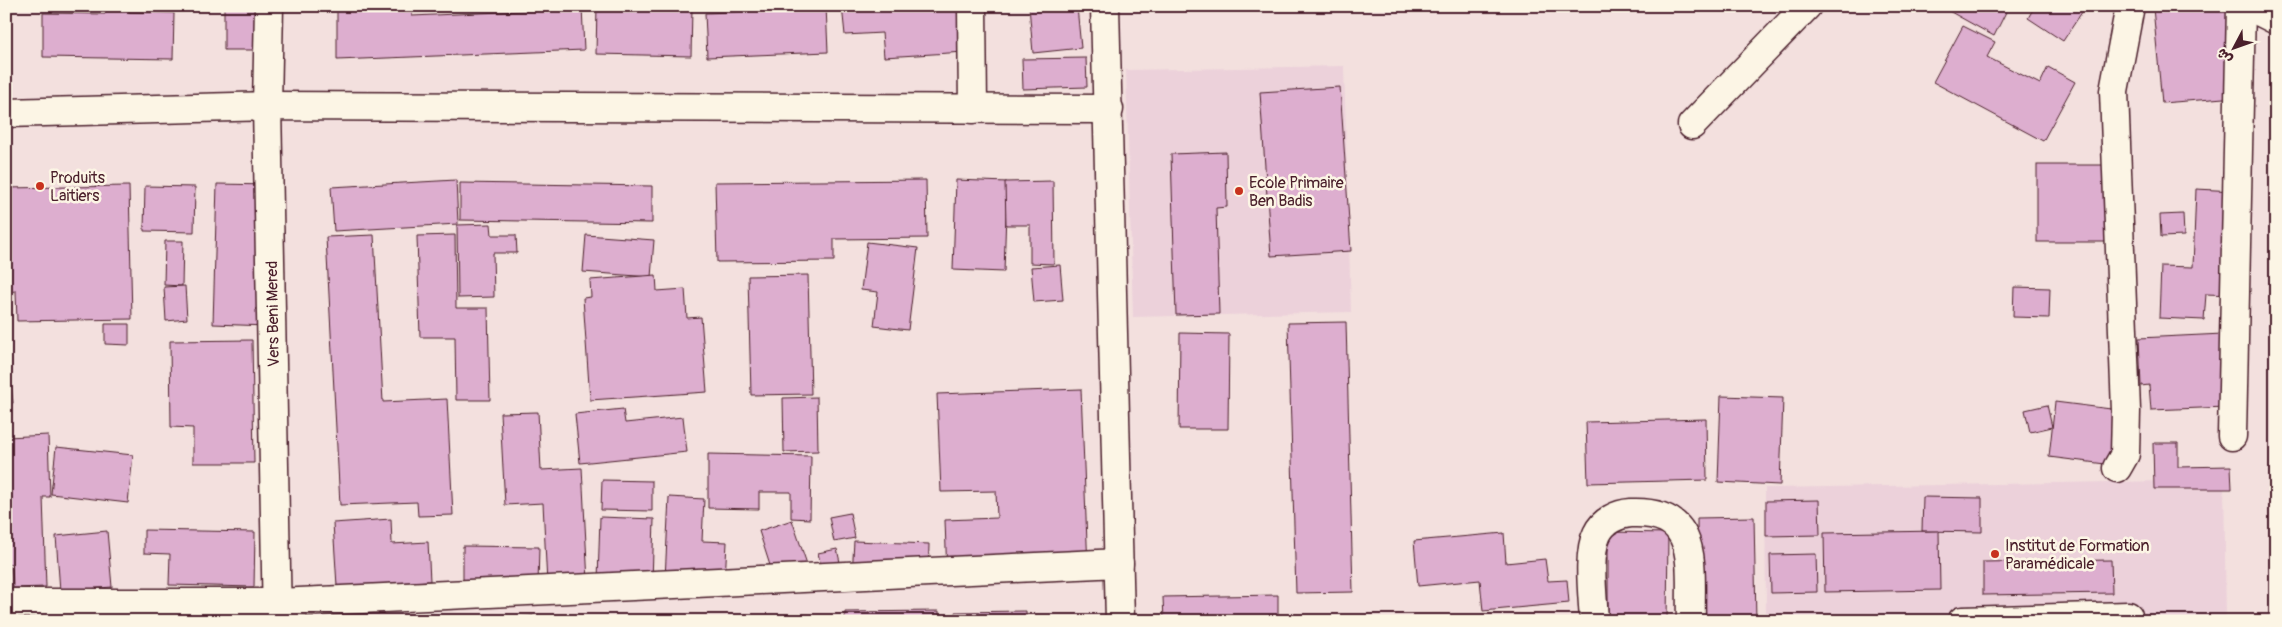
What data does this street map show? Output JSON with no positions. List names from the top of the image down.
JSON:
{
  "streets": {
    "street": ["Vers Beni Mered"]
  },
  "places": ["Produits Laitiers", "Ecole Primaire Ben Badis", "Institut de Formation Paramédicale"],
  "north": "bottom left"
}
